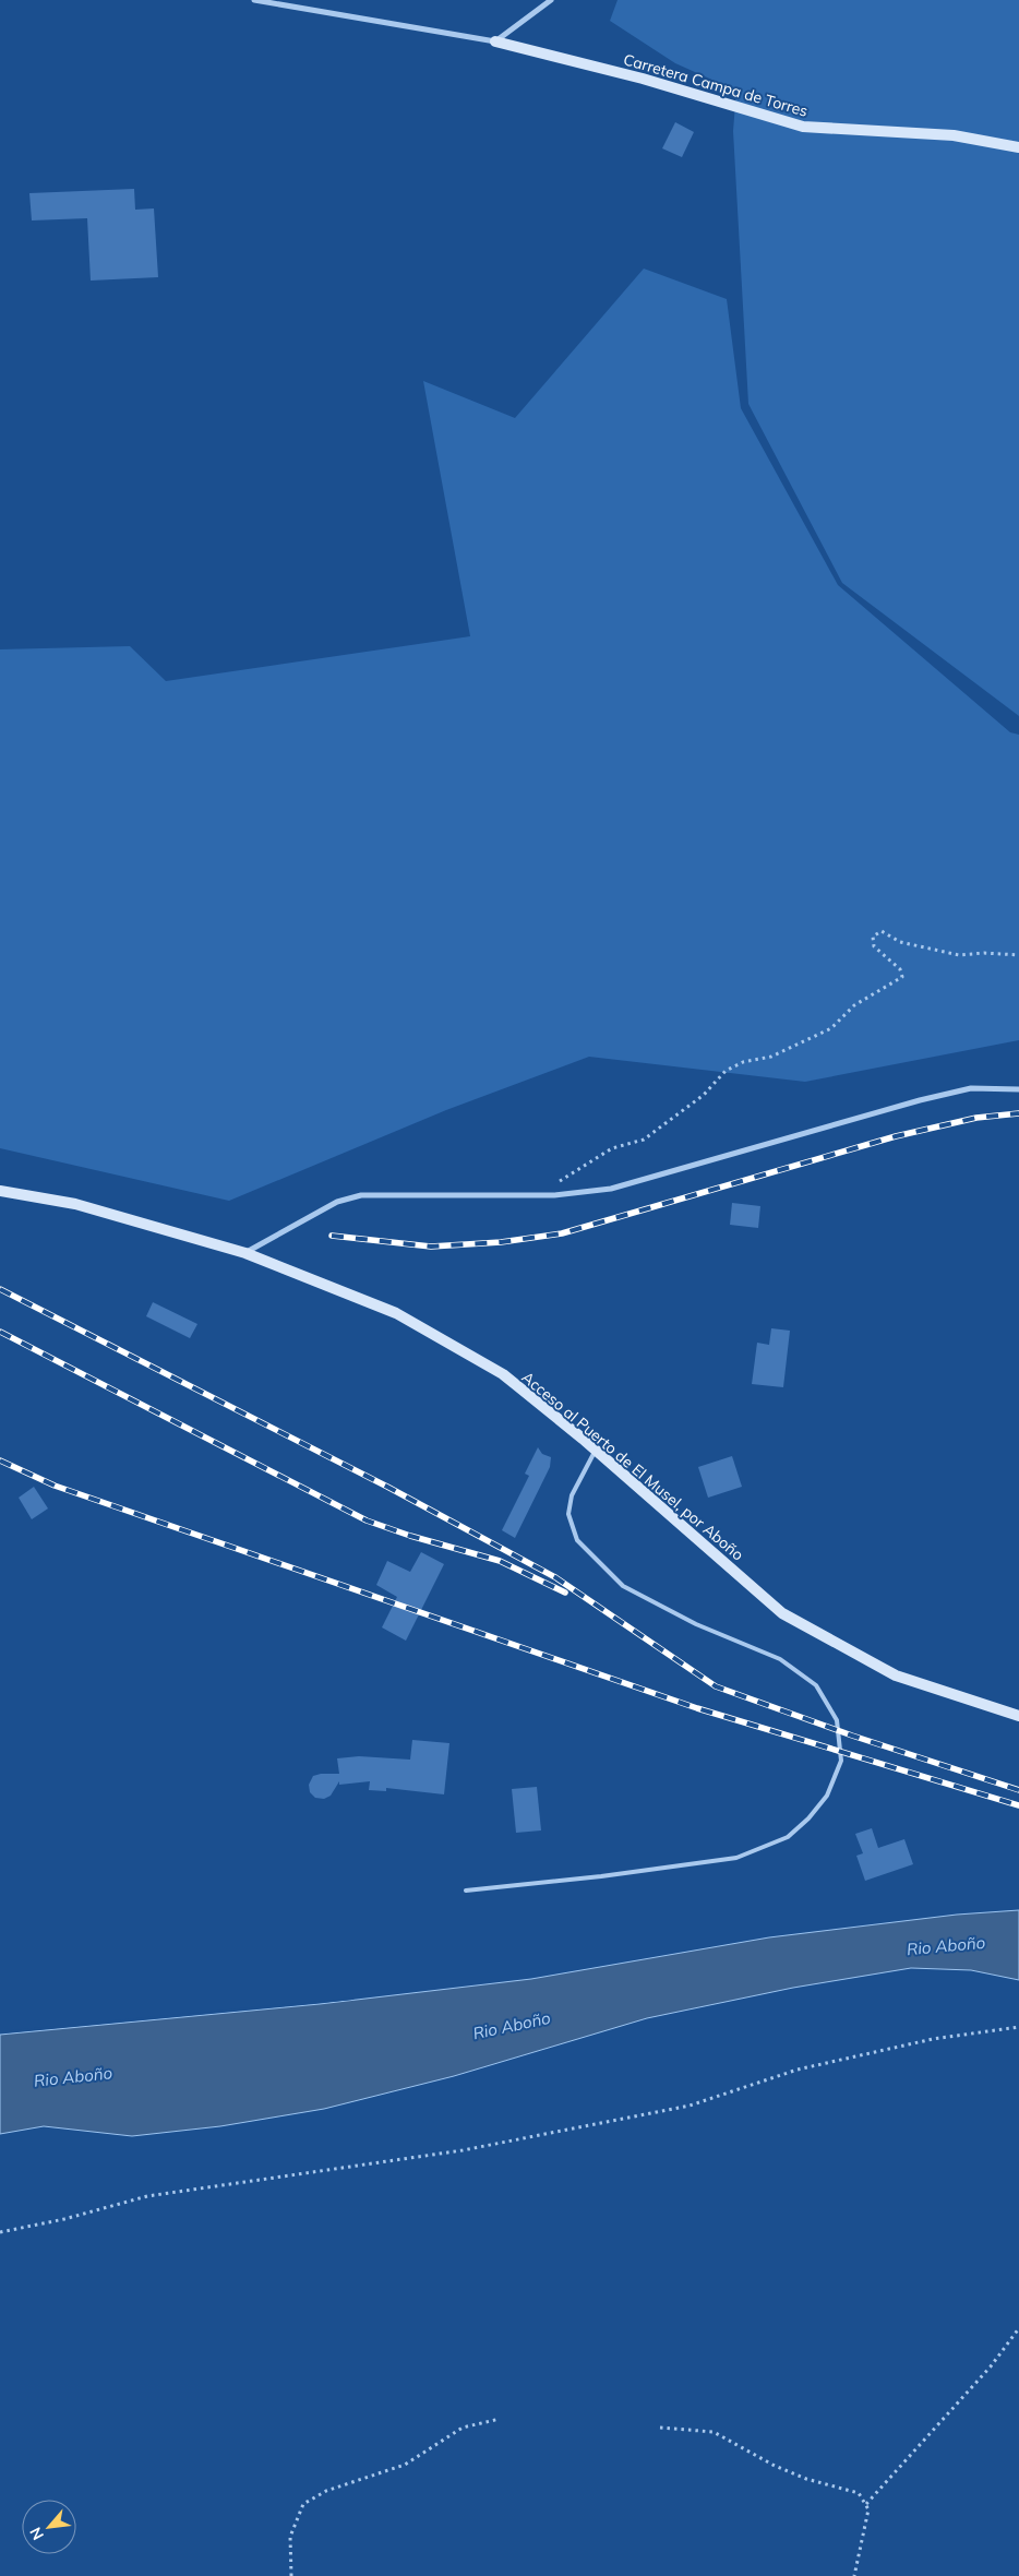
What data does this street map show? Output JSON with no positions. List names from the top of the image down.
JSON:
{
  "streets": {
    "street": ["Carretera Campa de Torres", "Acceso al Puerto de El Musel, por Aboño"]
  },
  "water": ["Rio Aboño"],
  "north": "bottom left"
}
